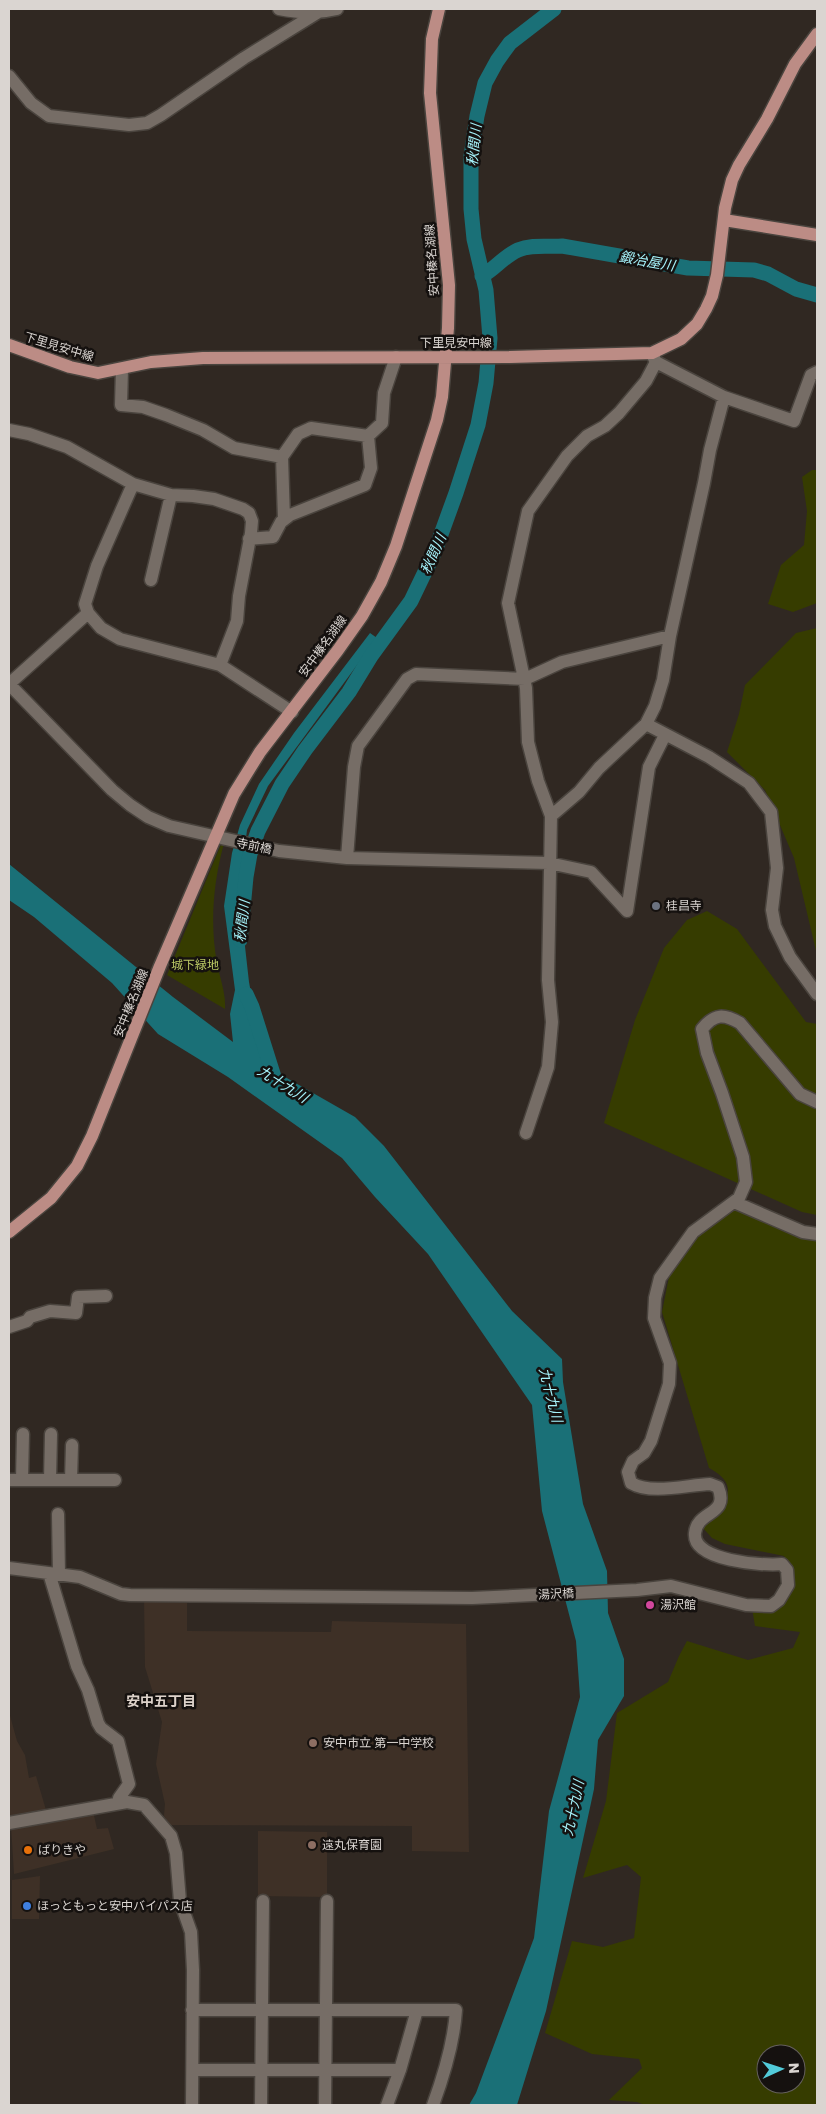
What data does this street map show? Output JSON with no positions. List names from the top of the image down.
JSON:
{
  "streets": {
    "main road": ["安中榛名湖線", "下里見安中線"],
    "street": ["寺前橋", "湯沢橋"]
  },
  "crossings": [
    ["安中榛名湖線", "下里見安中線"],
    ["安中榛名湖線", "寺前橋"]
  ],
  "districts": ["安中五丁目"],
  "water": ["秋間川", "鍛冶屋川", "九十九川"],
  "parks": ["城下緑地"],
  "places": [
    "桂昌寺",
    "湯沢館",
    "安中市立 第一中学校",
    "遠丸保育園",
    "ばりきや",
    "ほっともっと安中バイパス店"
  ],
  "north": "right"
}
